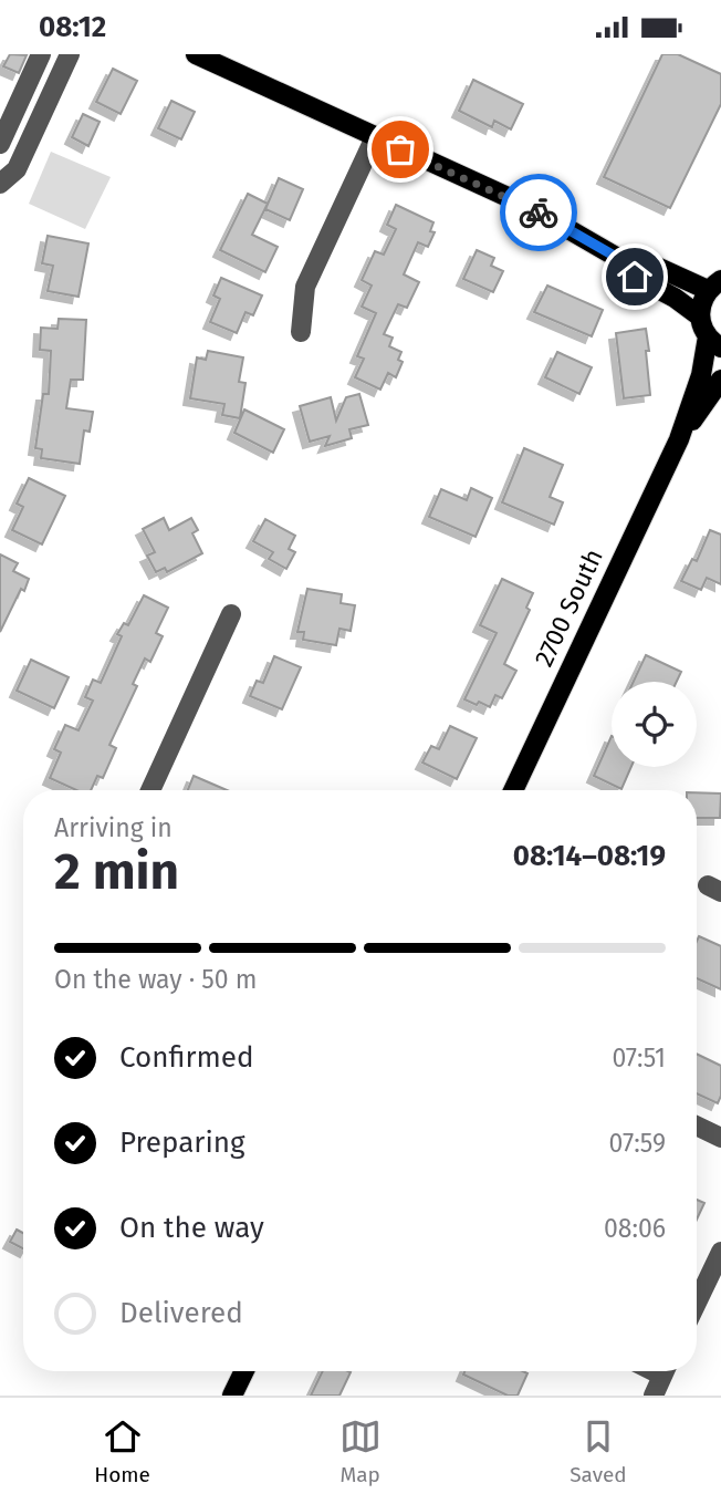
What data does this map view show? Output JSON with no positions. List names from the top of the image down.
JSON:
{
  "streets": {
    "main road": ["2700 South"]
  },
  "page": {
    "status": "08:12",
    "heading": ["2 min", "Arriving in", "08:14–08:19"],
    "bar": "On the way · 50 m",
    "list": [
      ["Confirmed", "07:51"],
      ["Preparing", "07:59"],
      ["On the way", "08:06"],
      "Delivered"
    ],
    "tabs": ["Home", "Map", "Saved"]
  }
}
